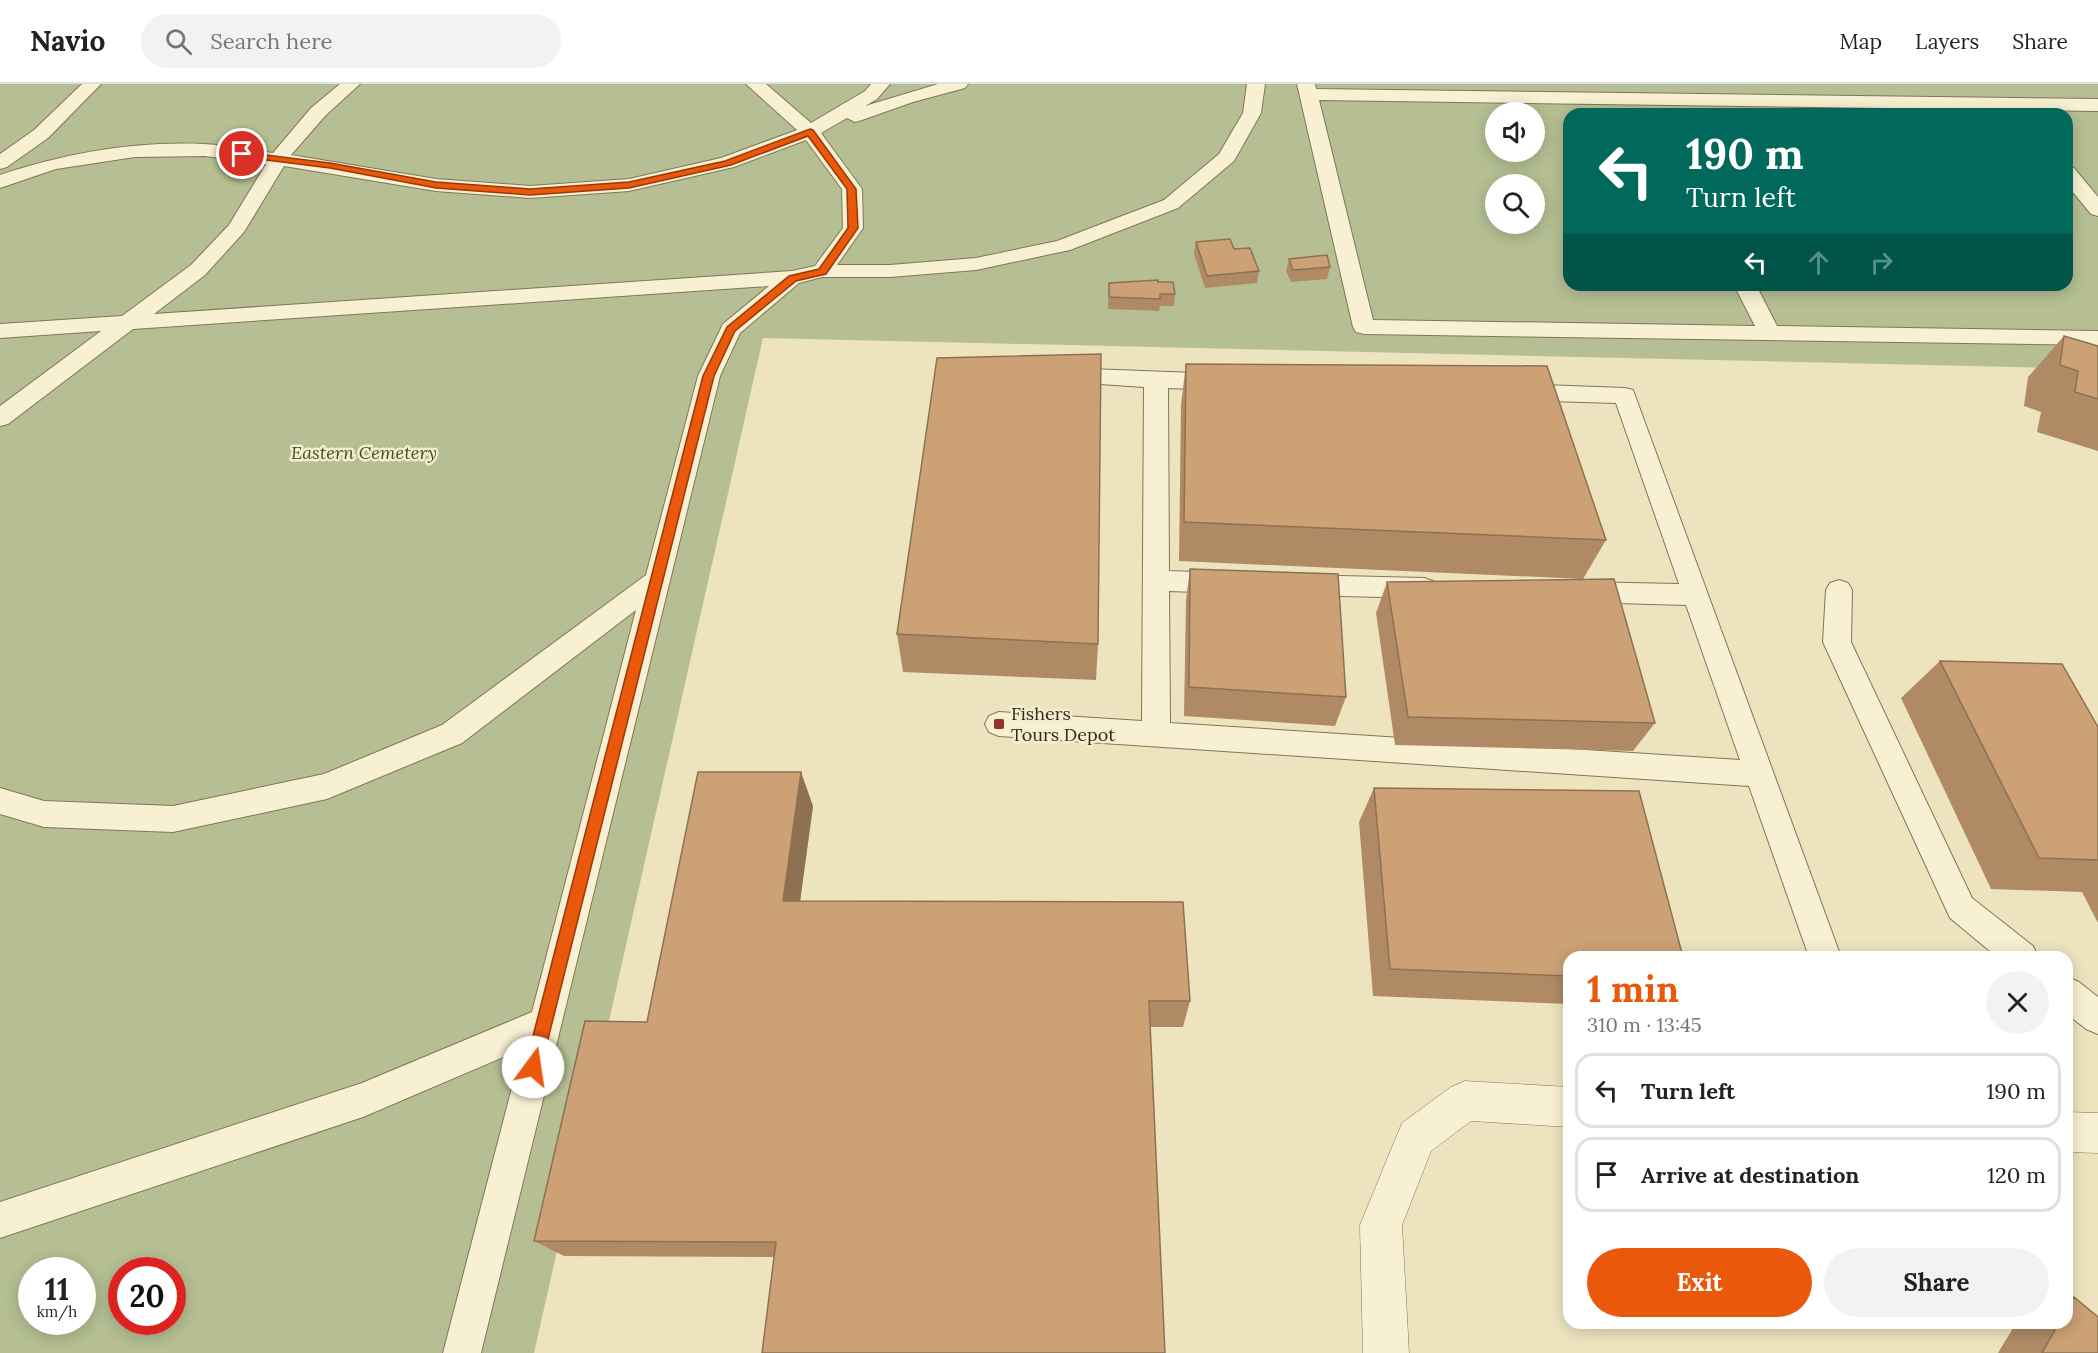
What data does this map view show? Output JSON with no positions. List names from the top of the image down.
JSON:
{
  "parks": ["Eastern Cemetery"],
  "places": {
    "transit": ["Fishers Tours Depot"]
  },
  "page": {
    "header": "Navio",
    "search": "Search here",
    "nav": ["Map", "Layers", "Share"],
    "turn": ["190 m", "Turn left"],
    "heading": ["1 min", "310 m · 13:45"],
    "list": [
      {
        "name": "Turn left",
        "value": "190 m"
      },
      {
        "name": "Arrive at destination",
        "value": "120 m"
      }
    ],
    "buttons": ["Exit", "Share"],
    "speed": "11 km/h",
    "limit": "20"
  }
}
